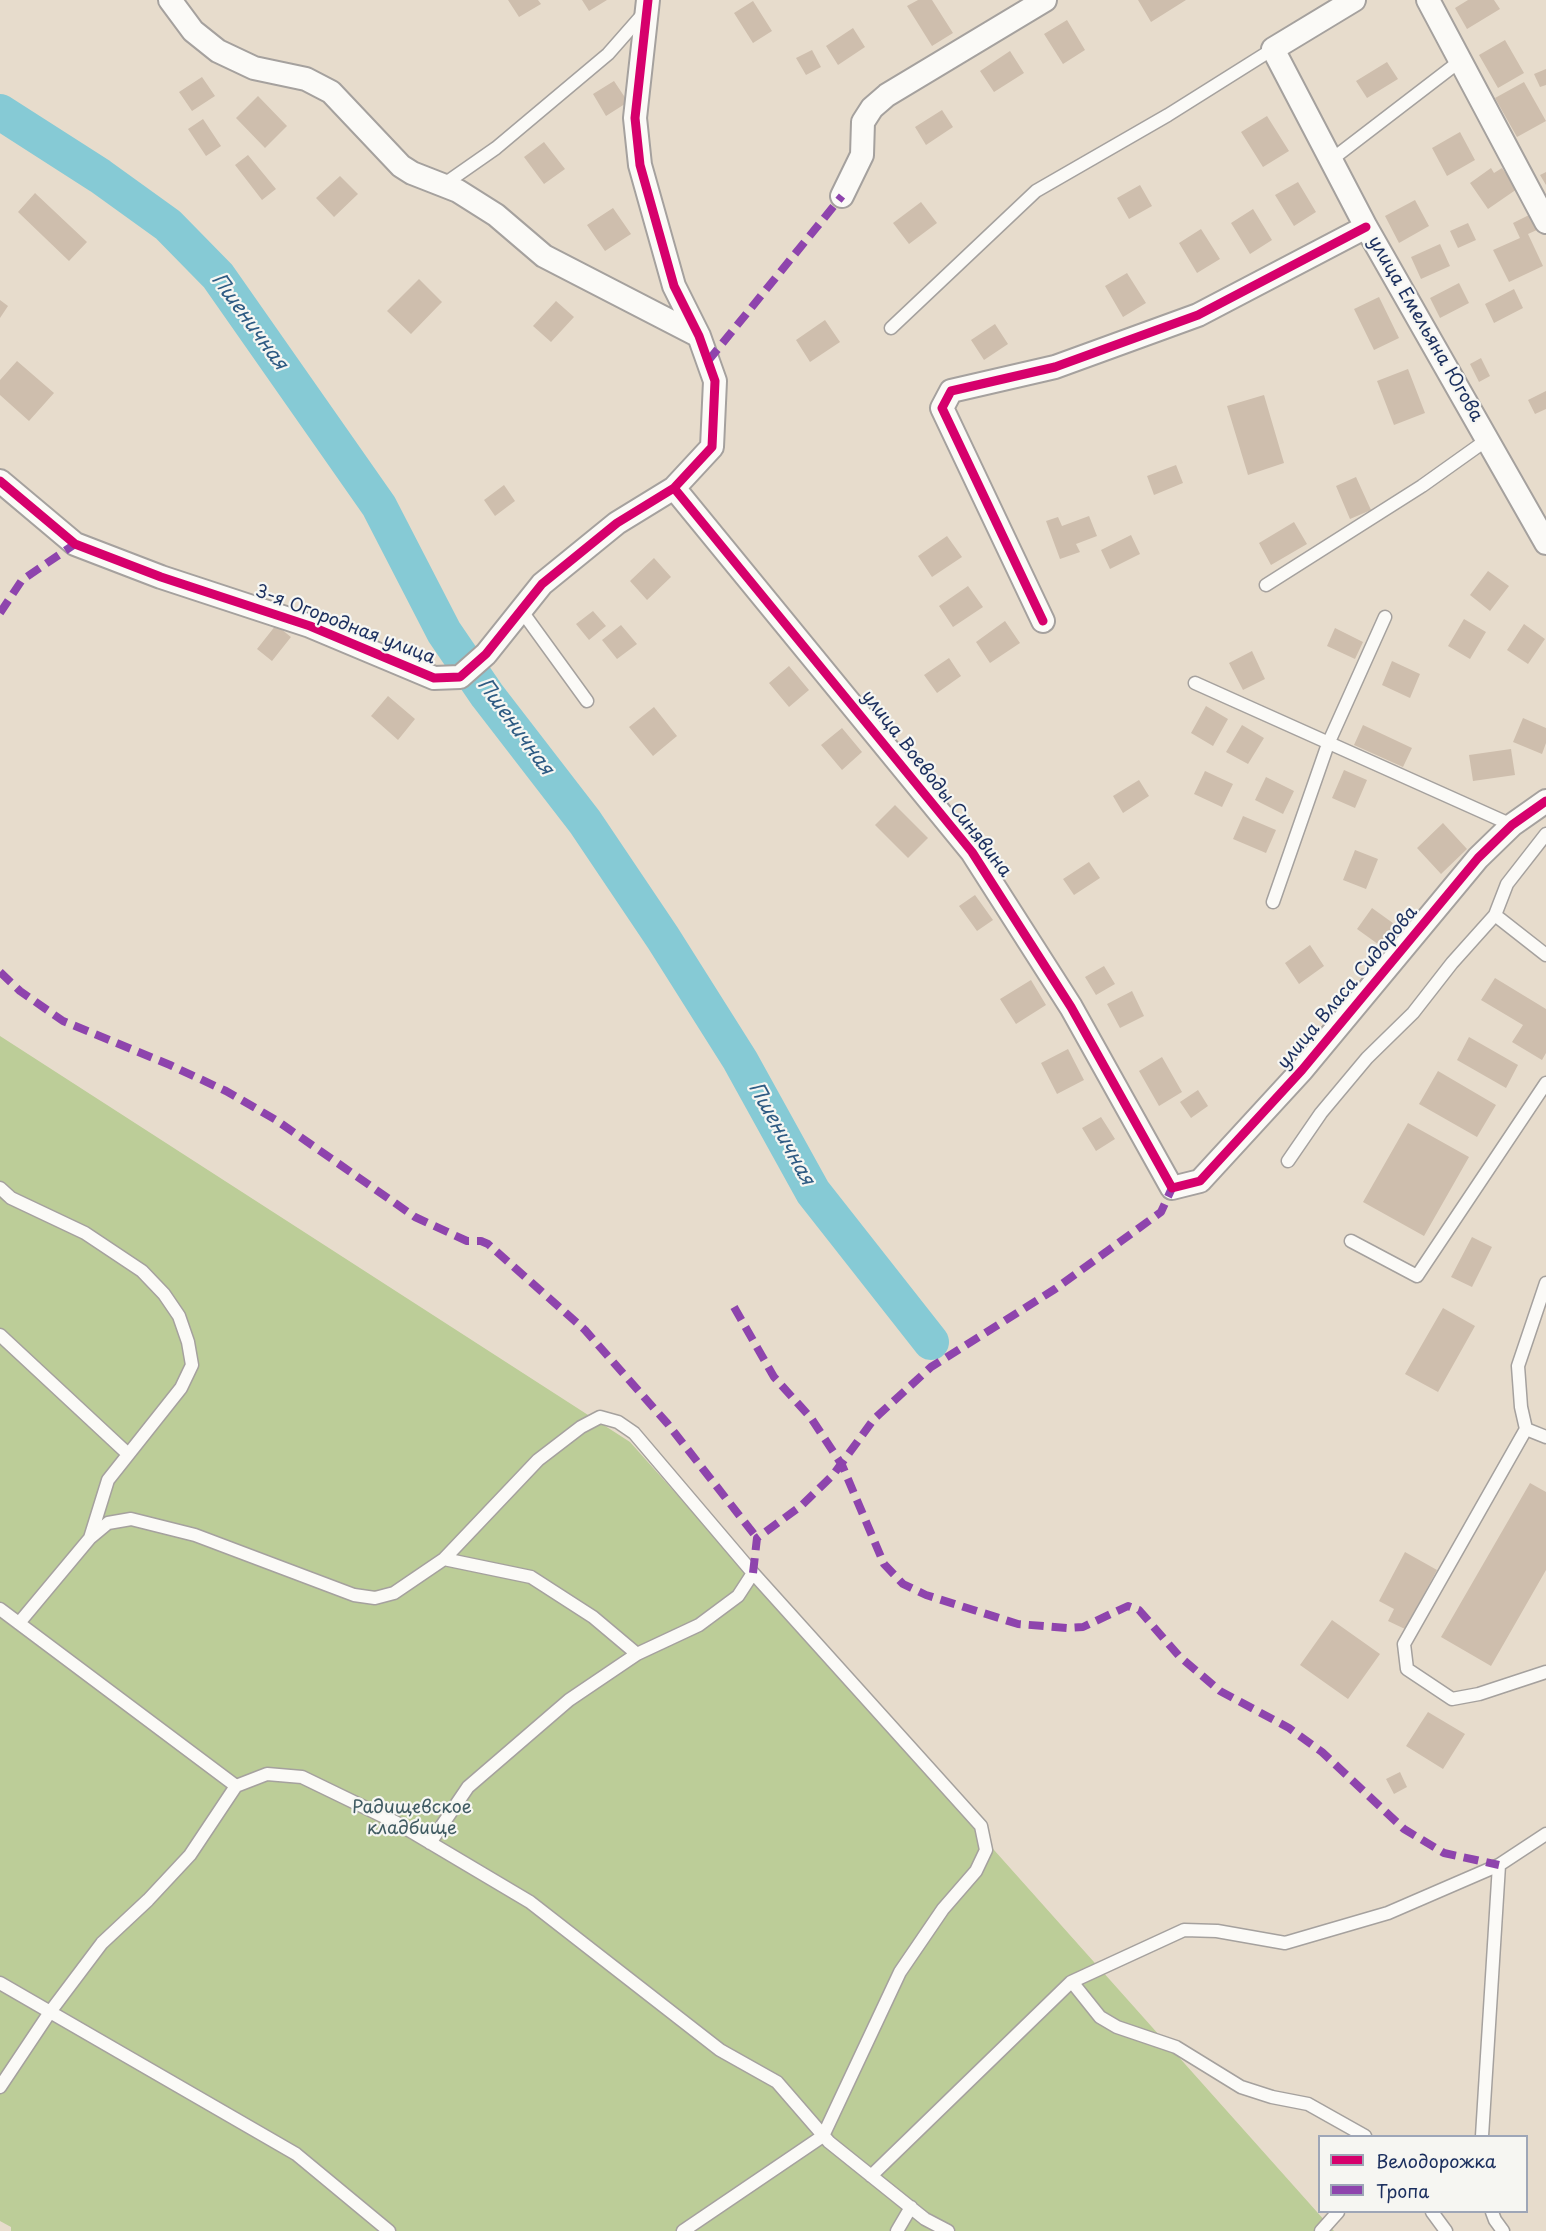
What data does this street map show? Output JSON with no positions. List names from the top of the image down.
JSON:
{
  "streets": {
    "street": [
      "улица Емельяна Югова",
      "3-я Огородная улица",
      "улица Воеводы Синявина",
      "улица Власа Сидорова"
    ]
  },
  "crossings": [
    ["3-я Огородная улица", "улица Воеводы Синявина"],
    ["улица Воеводы Синявина", "улица Власа Сидорова"]
  ],
  "water": ["Пшеничная"],
  "parks": ["Радищевское кладбище"],
  "legend": ["Велодорожка", "Тропа"]
}
